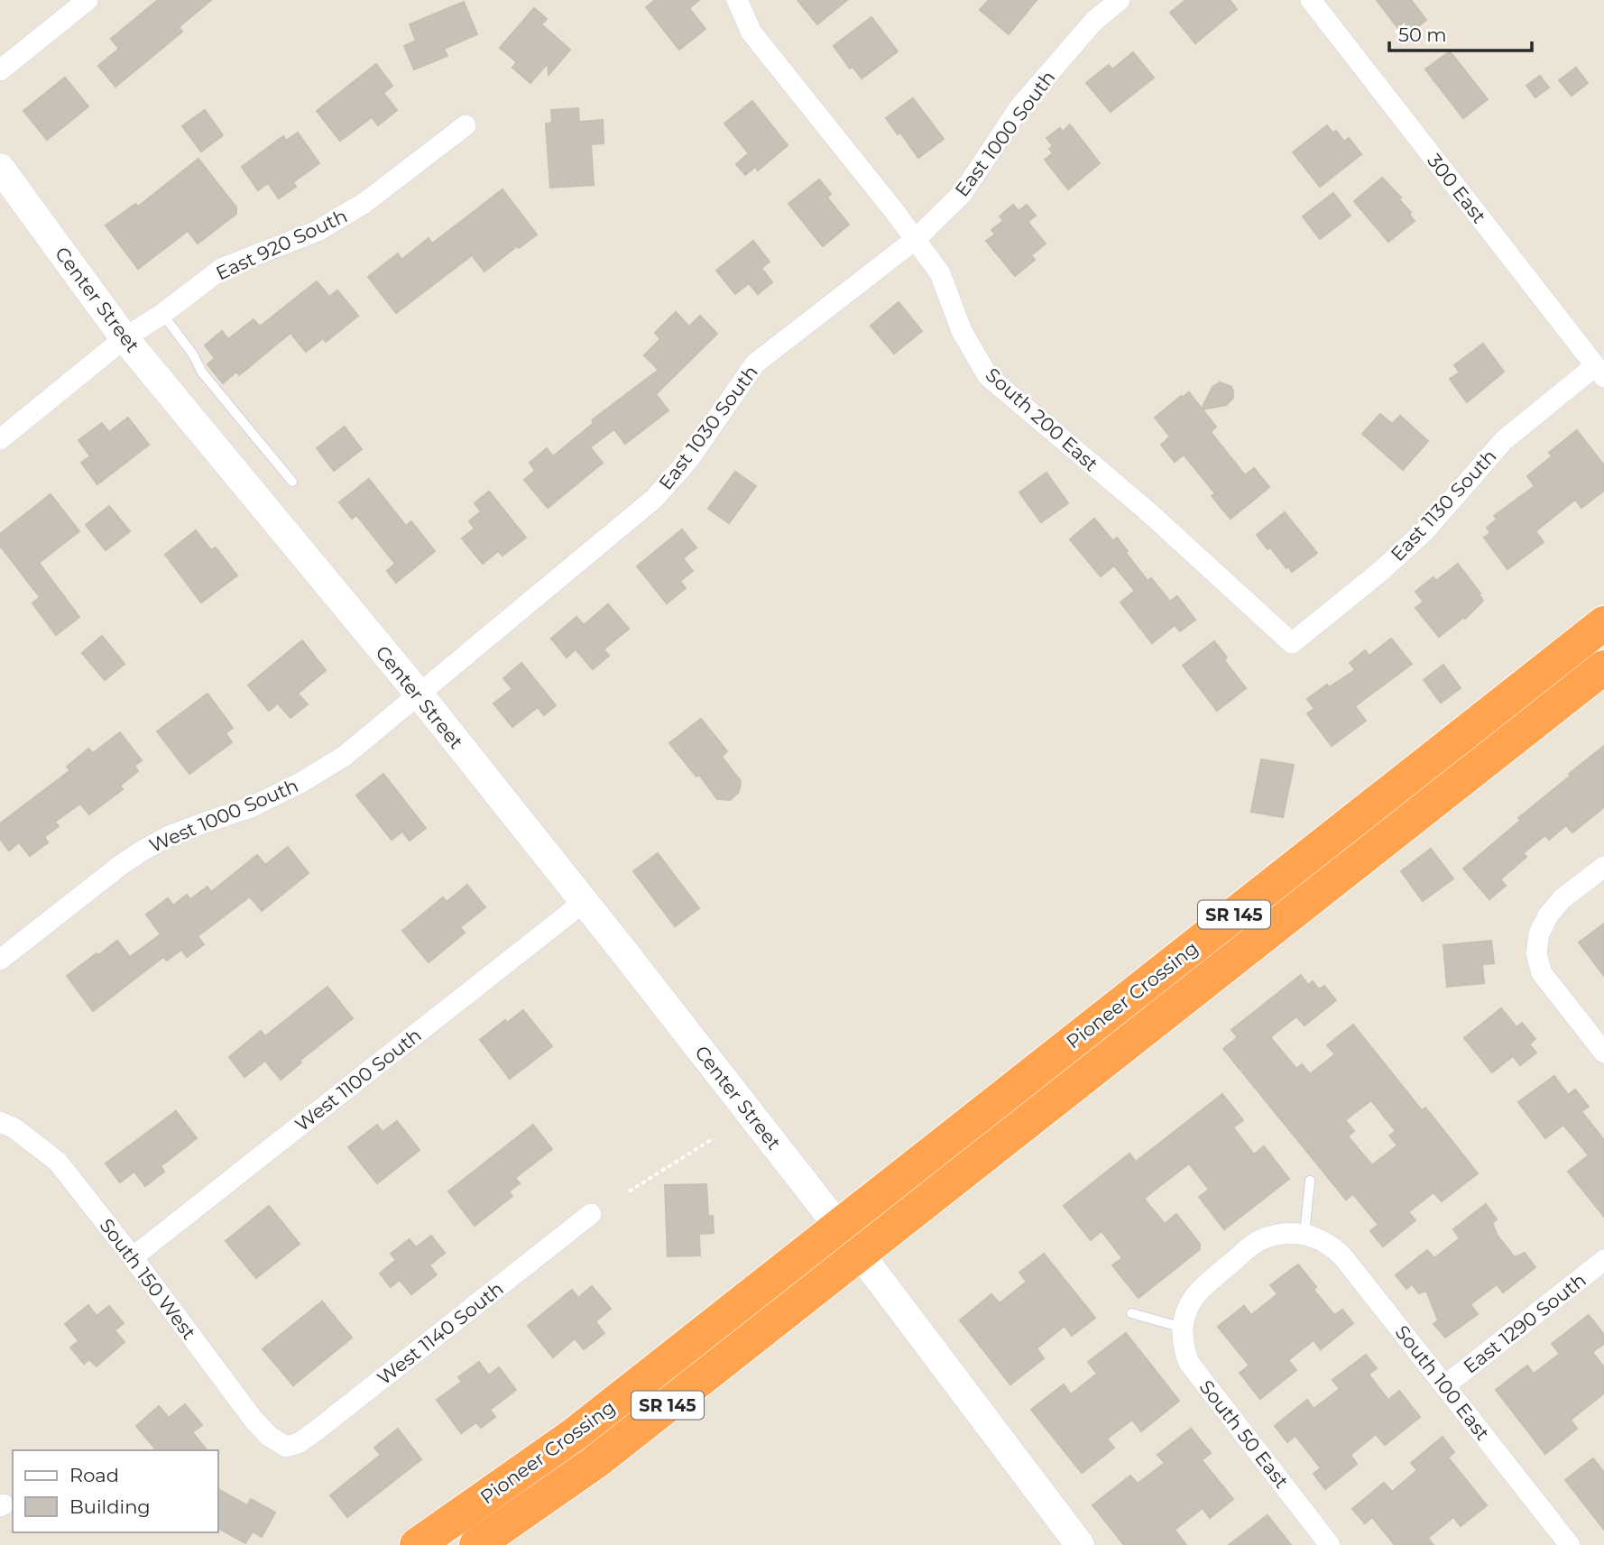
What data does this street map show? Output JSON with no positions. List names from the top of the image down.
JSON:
{
  "streets": {
    "highway": ["SR 145", "Pioneer Crossing"],
    "street": [
      "East 1000 South",
      "300 East",
      "East 920 South",
      "Center Street",
      "South 200 East",
      "East 1030 South",
      "East 1130 South",
      "West 1000 South",
      "West 1100 South",
      "South 150 West",
      "East 1290 South",
      "West 1140 South",
      "South 100 East",
      "South 50 East"
    ]
  },
  "crossings": [
    ["East 1000 South", "South 200 East"],
    ["East 1000 South", "East 1030 South"],
    ["300 East", "East 1130 South"],
    ["East 920 South", "Center Street"],
    ["Center Street", "East 1030 South"],
    ["Center Street", "West 1000 South"],
    ["Center Street", "Pioneer Crossing"],
    ["Center Street", "West 1100 South"],
    ["South 200 East", "East 1030 South"],
    ["South 200 East", "East 1130 South"],
    ["East 1030 South", "West 1000 South"],
    ["West 1100 South", "South 150 West"],
    ["South 150 West", "West 1140 South"],
    ["East 1290 South", "South 100 East"]
  ],
  "legend": ["Road", "Building"],
  "scale_bar": "50 m"
}
